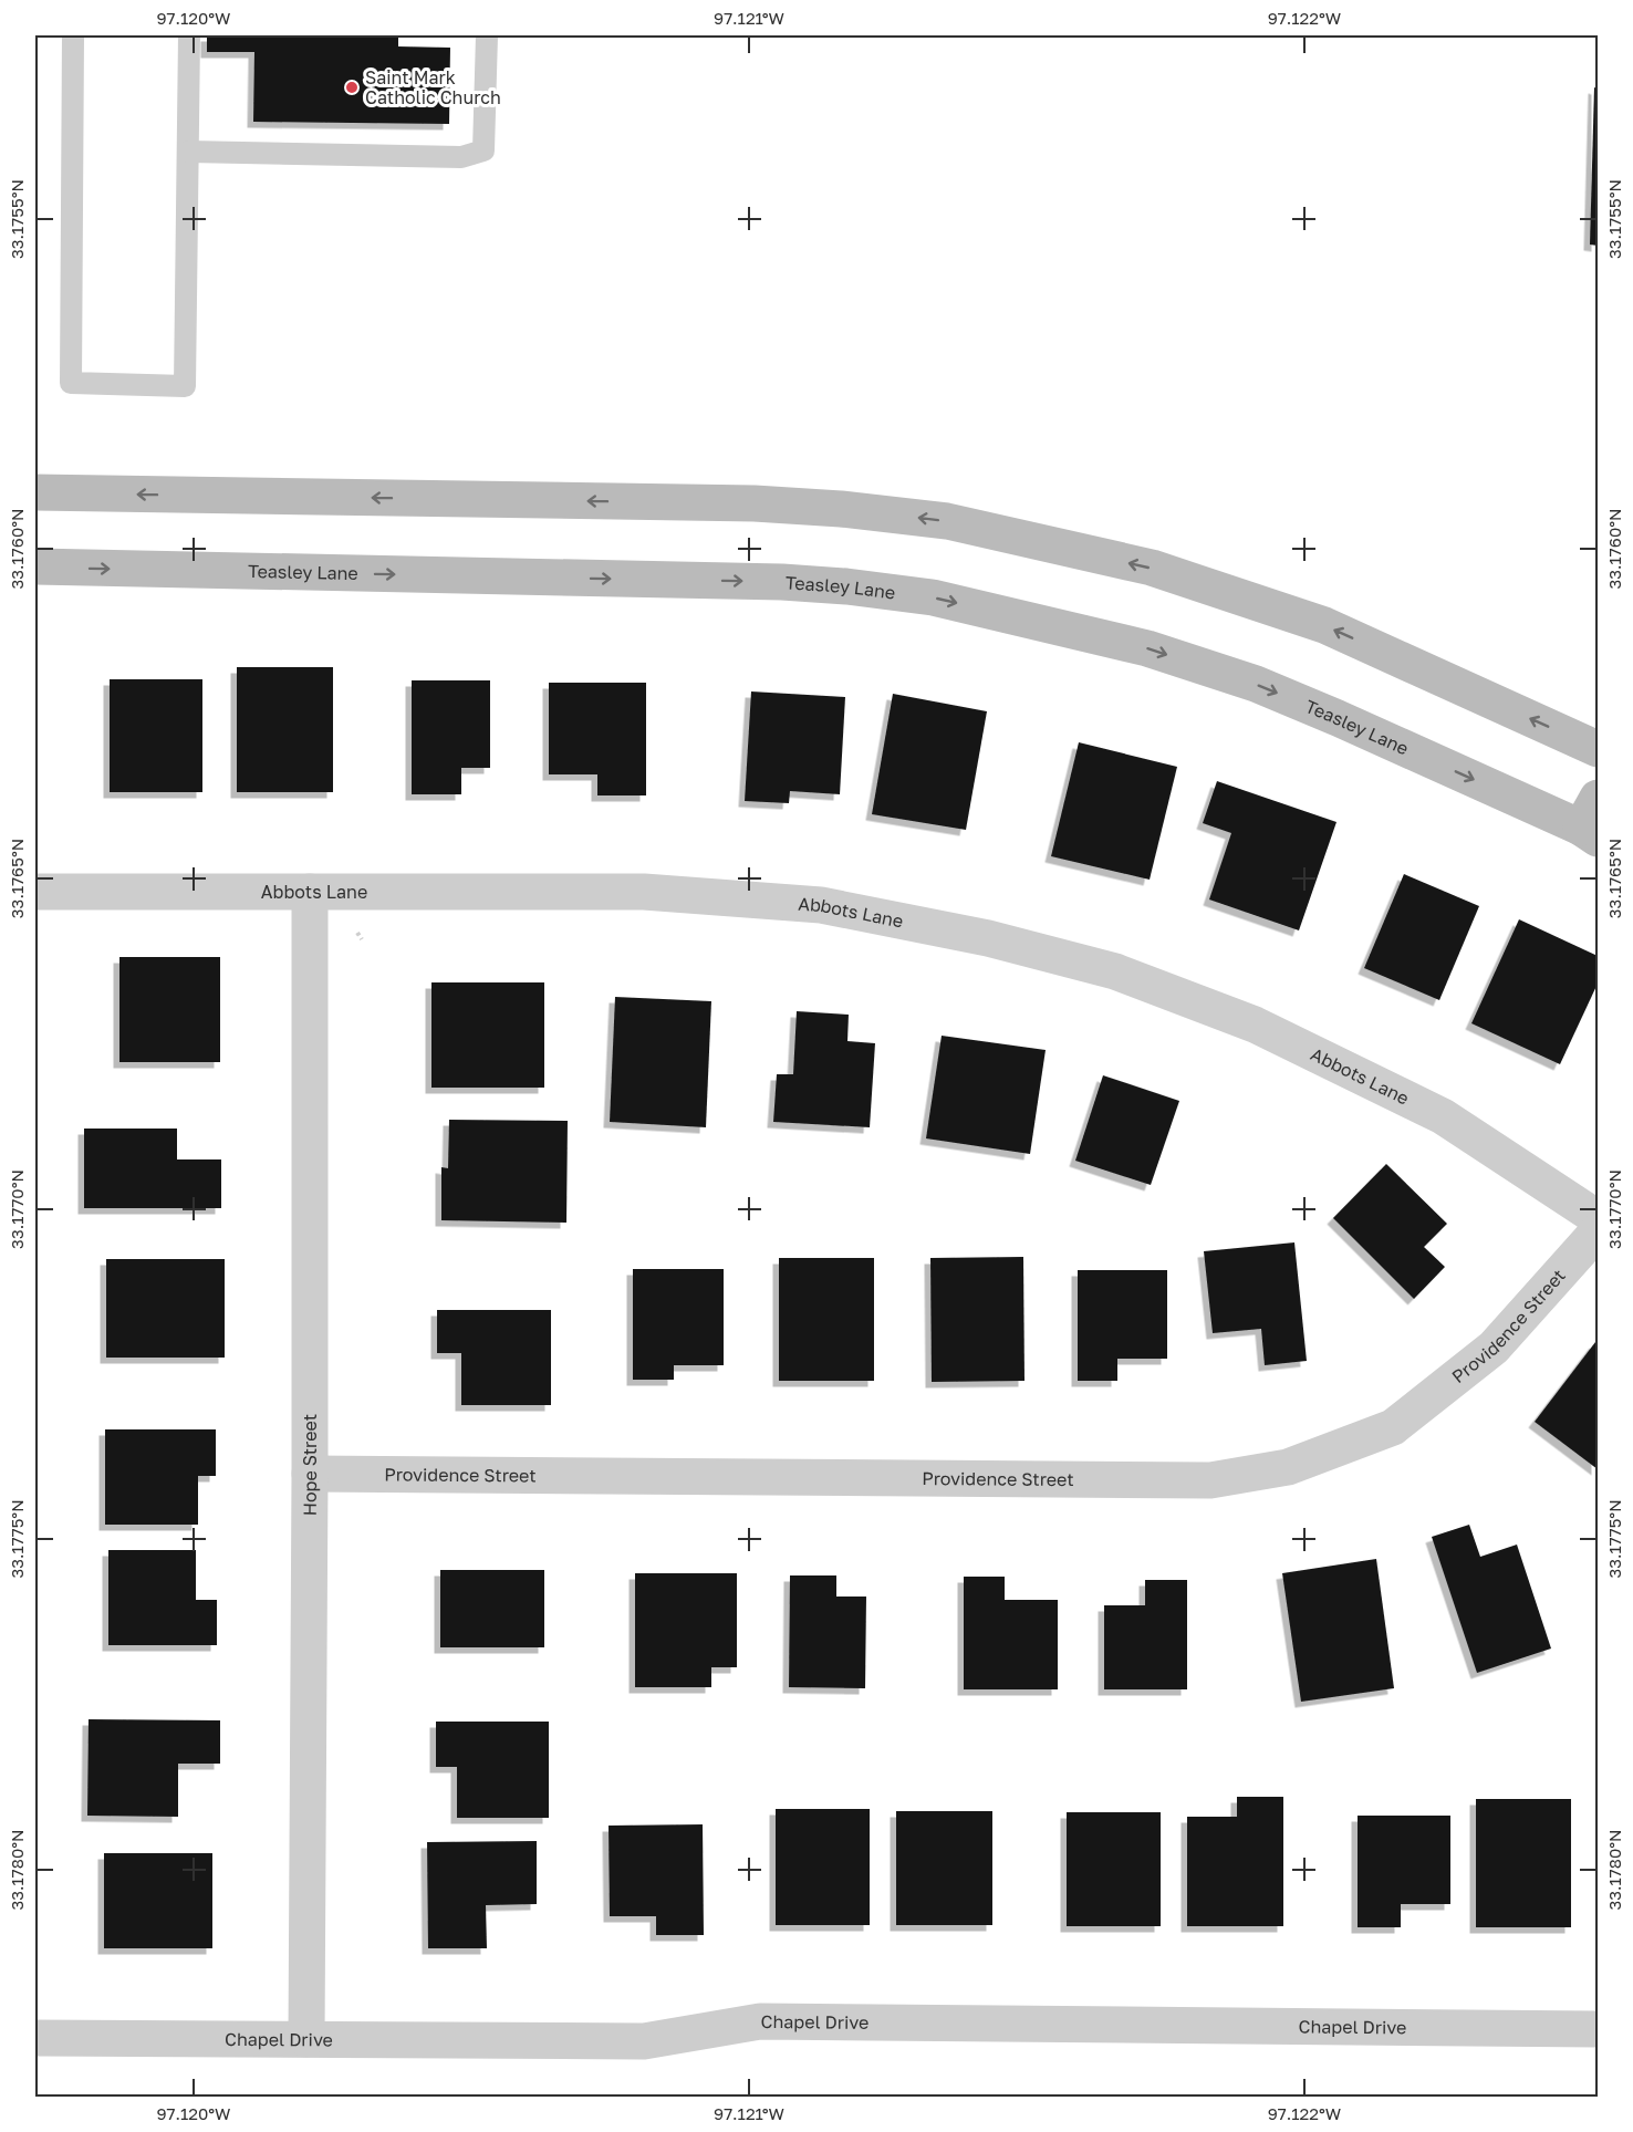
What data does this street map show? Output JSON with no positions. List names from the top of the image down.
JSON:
{
  "streets": {
    "main road": ["Teasley Lane"],
    "street": [
      "Abbots Lane",
      "Providence Street",
      "Hope Street",
      "Chapel Drive"
    ]
  },
  "crossings": [
    ["Abbots Lane", "Hope Street"],
    ["Providence Street", "Hope Street"],
    ["Hope Street", "Chapel Drive"]
  ],
  "places": ["Saint Mark Catholic Church"],
  "coordinates": [
    "97.120°W",
    "97.121°W",
    "97.122°W",
    "33.1755°N",
    "33.1760°N",
    "33.1765°N",
    "33.1770°N",
    "33.1775°N",
    "33.1780°N"
  ]
}
